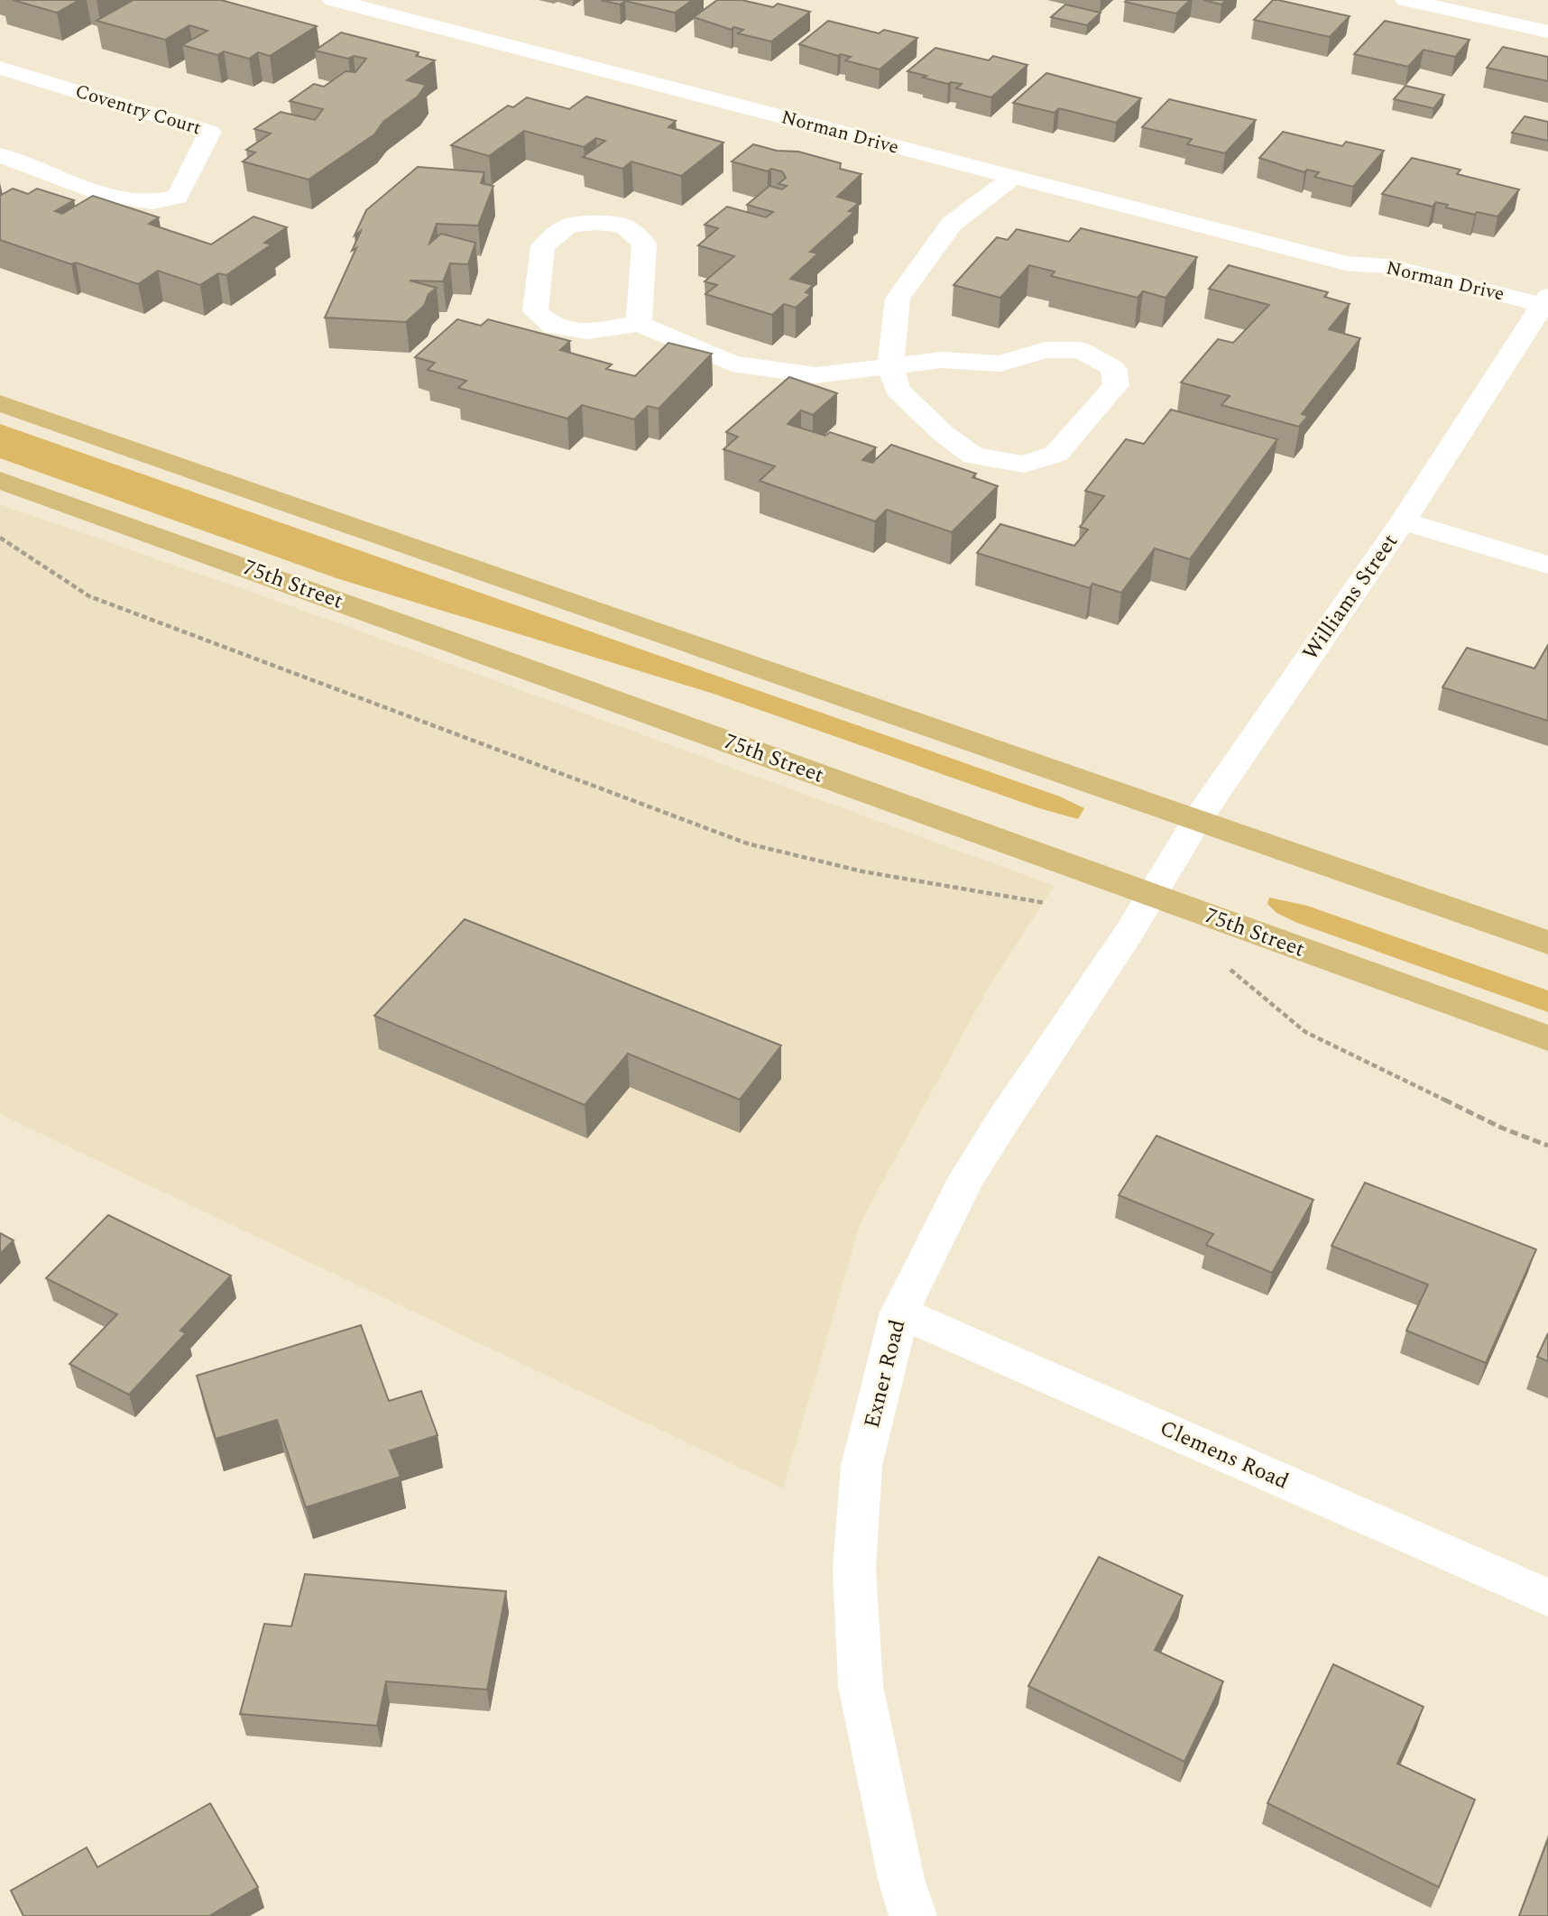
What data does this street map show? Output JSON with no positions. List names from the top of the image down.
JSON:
{
  "streets": {
    "main road": ["75th Street"],
    "street": [
      "Coventry Court",
      "Norman Drive",
      "Williams Street",
      "Exner Road",
      "Clemens Road"
    ]
  },
  "crossings": [
    ["Norman Drive", "Williams Street"],
    ["75th Street", "Williams Street"],
    ["75th Street", "Exner Road"],
    ["Williams Street", "Exner Road"],
    ["Exner Road", "Clemens Road"]
  ]
}
